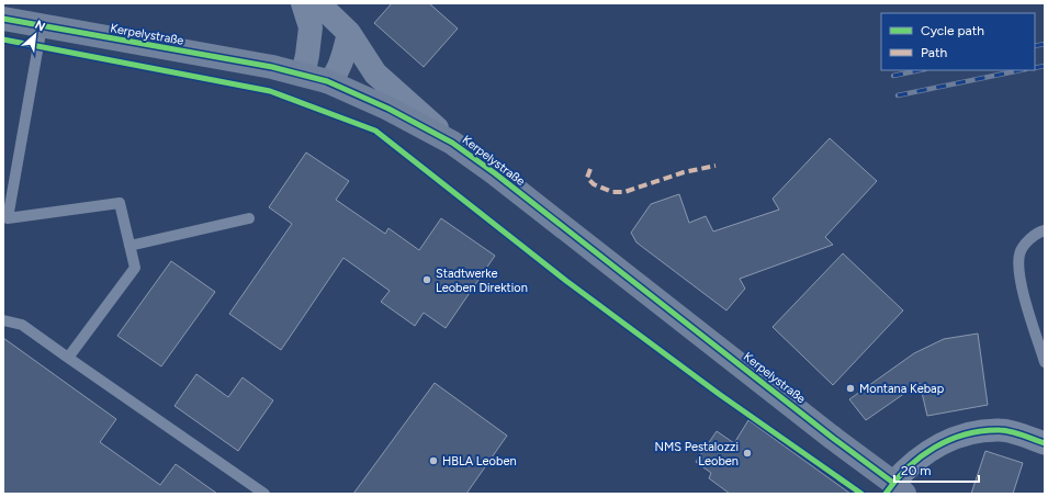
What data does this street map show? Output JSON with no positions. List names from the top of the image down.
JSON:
{
  "streets": {
    "main road": ["Kerpelystraße"]
  },
  "places": [
    "Stadtwerke Leoben Direktion",
    "Montana Kebap",
    "NMS Pestalozzi Leoben",
    "HBLA Leoben"
  ],
  "legend": ["Cycle path", "Path"],
  "scale_bar": "20 m",
  "north": "top right"
}
